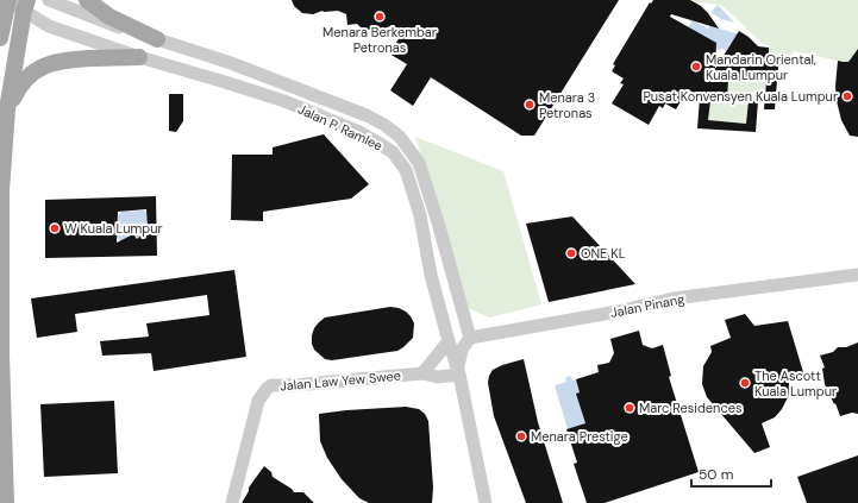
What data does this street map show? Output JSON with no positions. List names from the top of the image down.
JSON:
{
  "streets": {
    "street": ["Jalan P. Ramlee", "Jalan Pinang", "Jalan Law Yew Swee"]
  },
  "crossings": [
    ["Jalan P. Ramlee", "Jalan Pinang"],
    ["Jalan P. Ramlee", "Jalan Law Yew Swee"]
  ],
  "places": [
    "Menara Berkembar Petronas",
    "Mandarin Oriental, Kuala Lumpur",
    "Pusat Konvensyen Kuala Lumpur",
    "Menara 3 Petronas",
    "W Kuala Lumpur",
    "ONE KL",
    "The Ascott Kuala Lumpur",
    "Marc Residences",
    "Menara Prestige"
  ],
  "scale_bar": "50 m"
}
